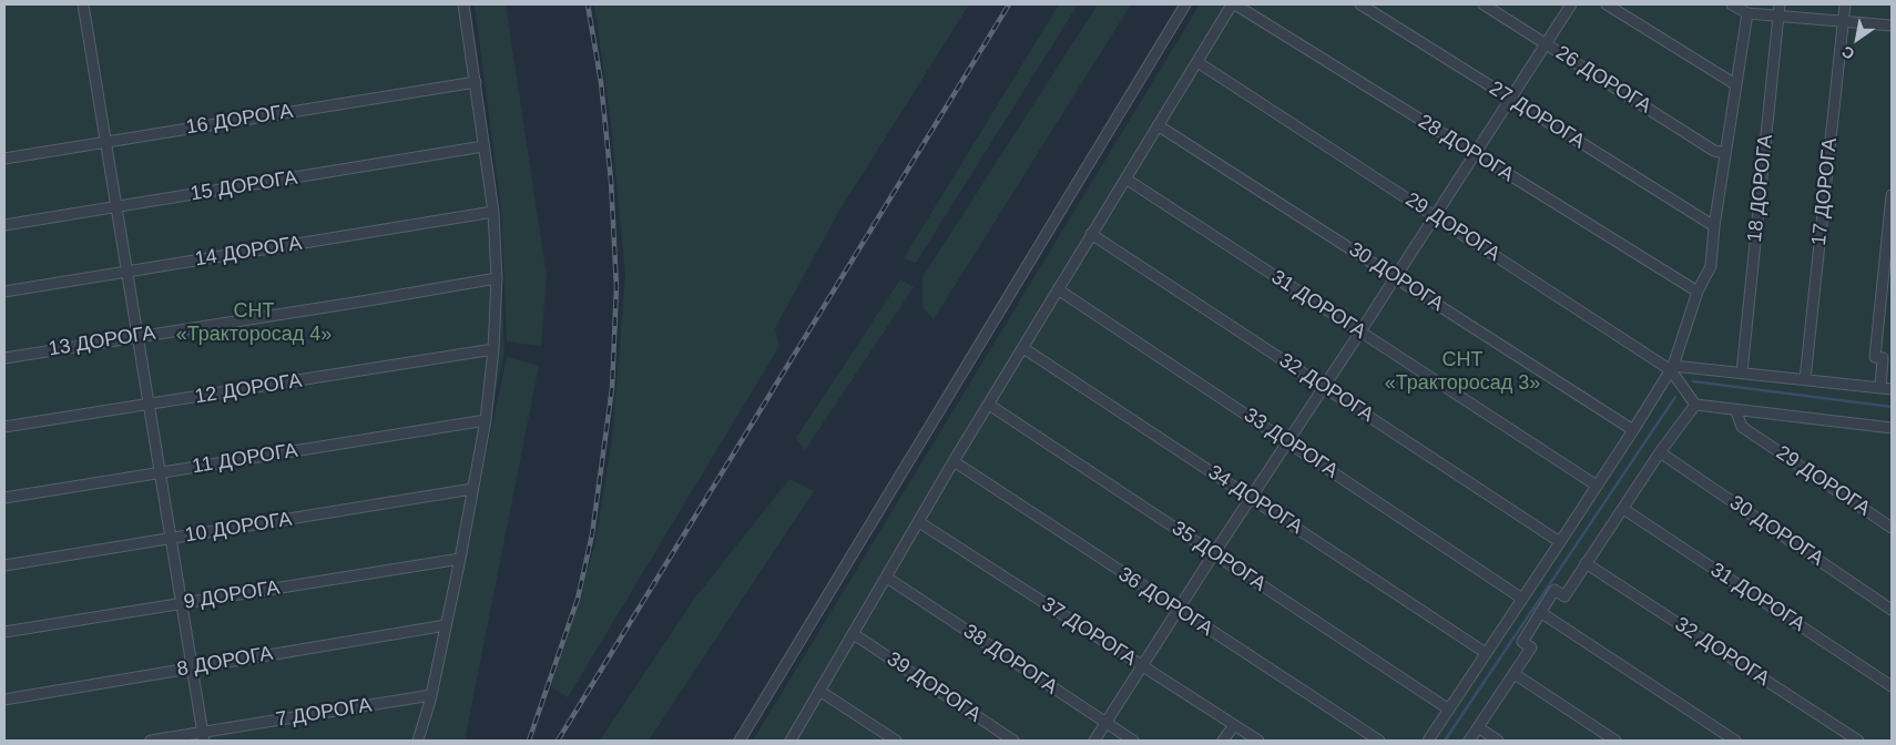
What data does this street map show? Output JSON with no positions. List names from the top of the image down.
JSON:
{
  "streets": {
    "street": [
      "26 ДОРОГА",
      "27 ДОРОГА",
      "16 ДОРОГА",
      "28 ДОРОГА",
      "15 ДОРОГА",
      "18 ДОРОГА",
      "17 ДОРОГА",
      "29 ДОРОГА",
      "14 ДОРОГА",
      "30 ДОРОГА",
      "31 ДОРОГА",
      "13 ДОРОГА",
      "32 ДОРОГА",
      "12 ДОРОГА",
      "33 ДОРОГА",
      "11 ДОРОГА",
      "34 ДОРОГА",
      "10 ДОРОГА",
      "35 ДОРОГА",
      "9 ДОРОГА",
      "36 ДОРОГА",
      "37 ДОРОГА",
      "38 ДОРОГА",
      "8 ДОРОГА",
      "39 ДОРОГА",
      "7 ДОРОГА"
    ]
  },
  "parks": ["СНТ «Тракторосад 4»", "СНТ «Тракторосад 3»"],
  "north": "bottom left"
}
